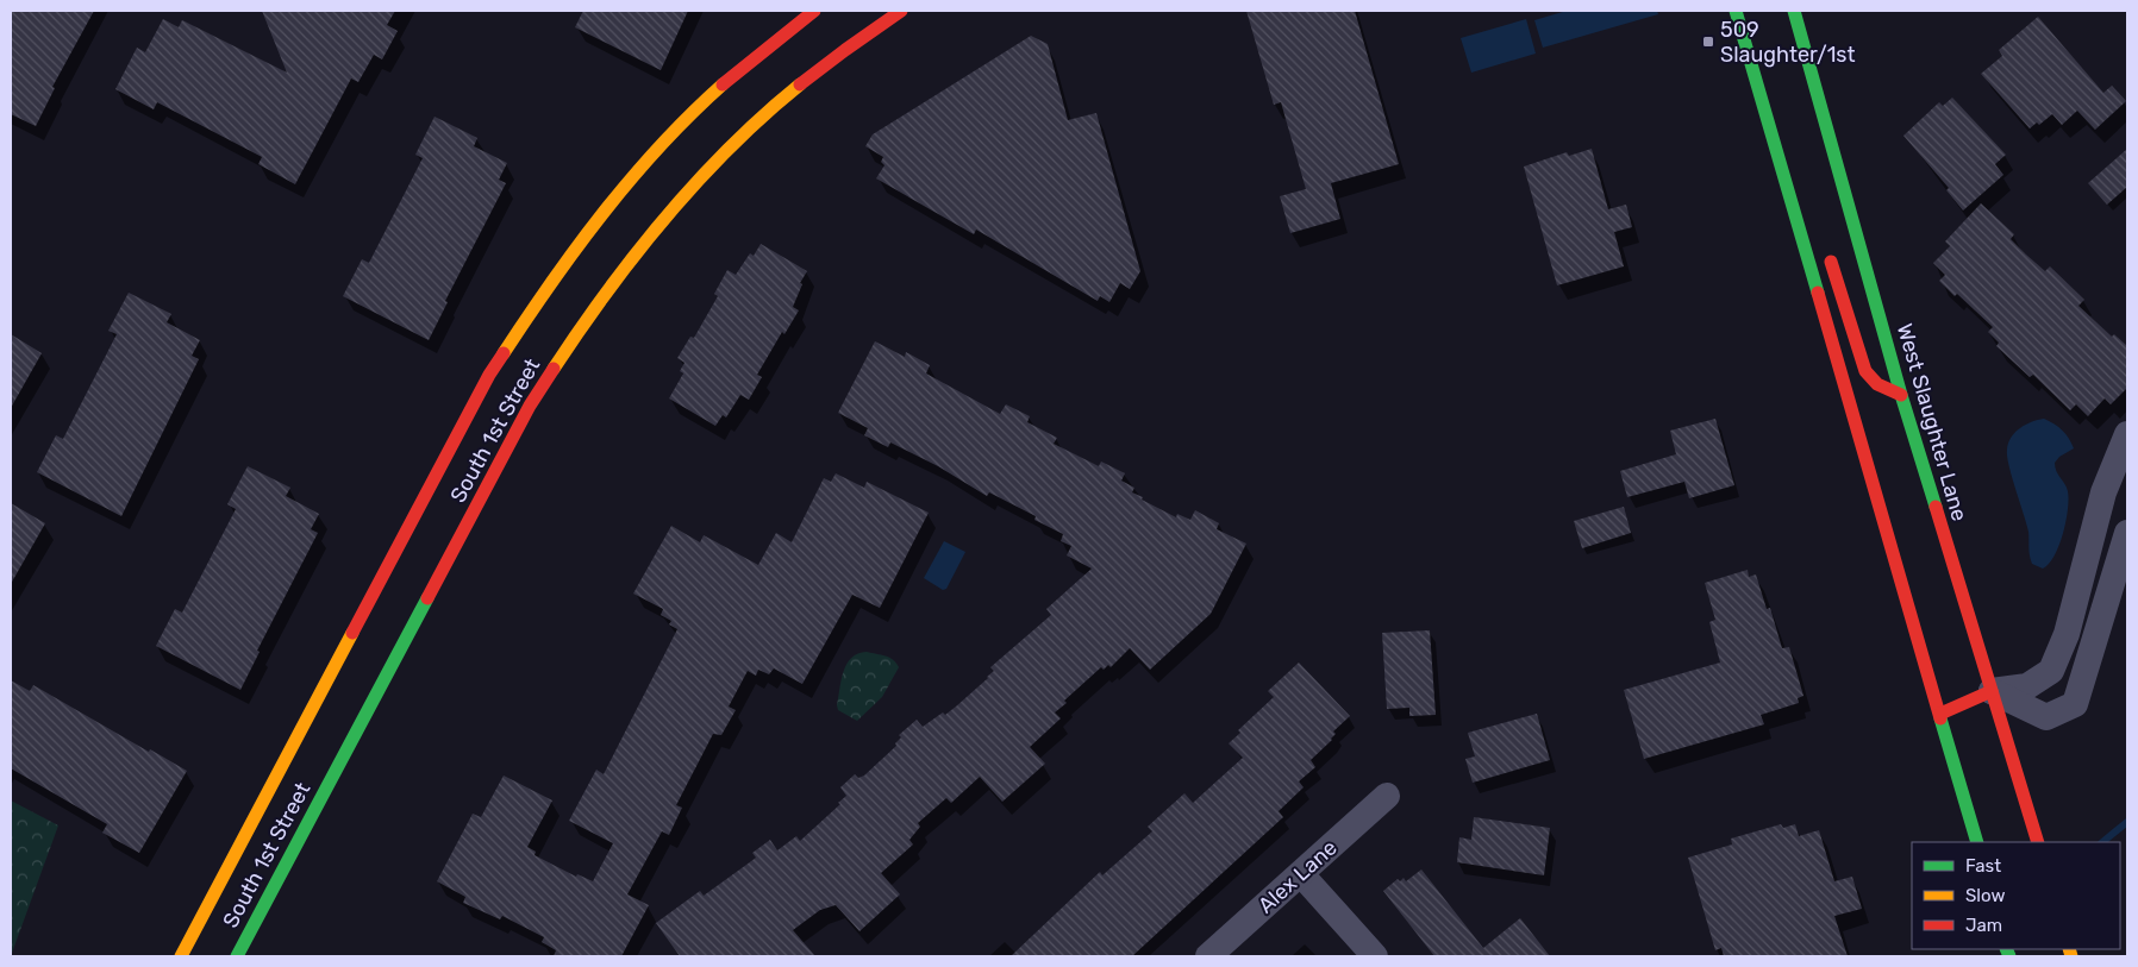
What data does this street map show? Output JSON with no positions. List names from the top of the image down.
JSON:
{
  "streets": {
    "main road": ["West Slaughter Lane", "South 1st Street"],
    "street": ["Alex Lane"]
  },
  "places": {
    "transit": ["509 Slaughter/1st"]
  },
  "legend": ["Fast", "Slow", "Jam"]
}
